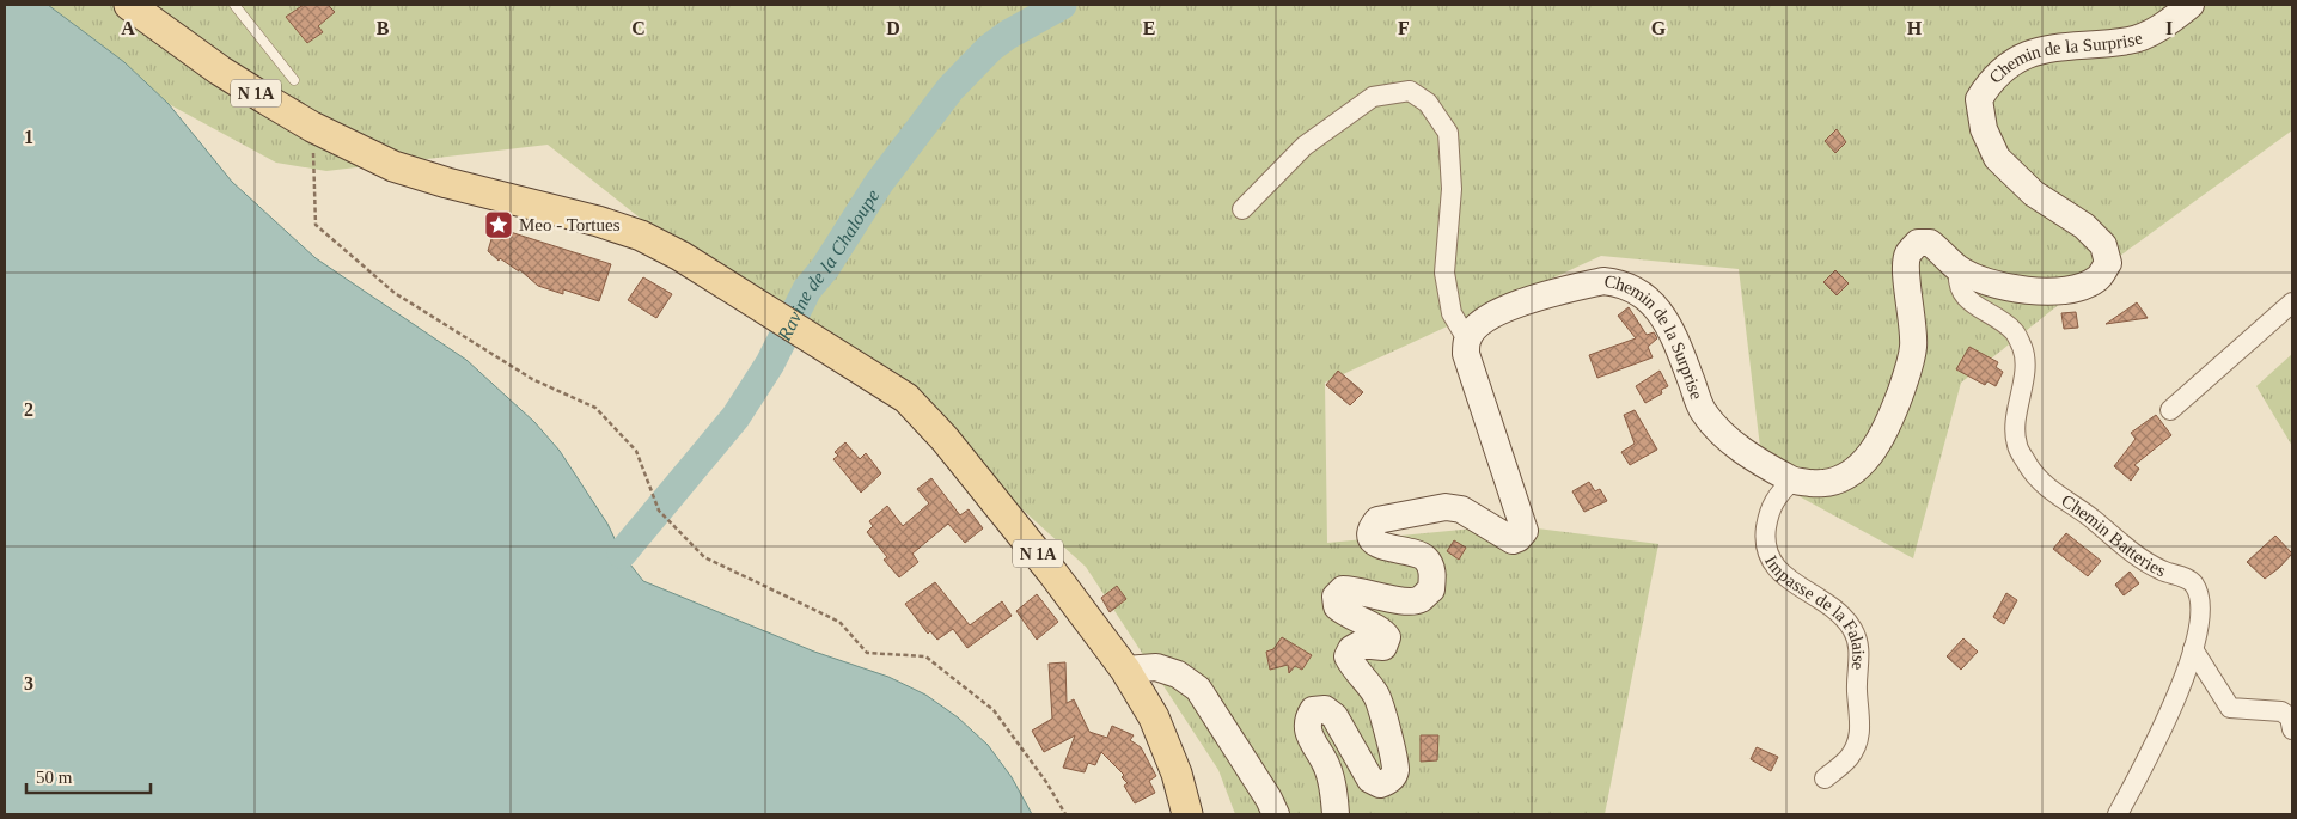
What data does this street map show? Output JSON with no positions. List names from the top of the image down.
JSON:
{
  "streets": {
    "main road": ["Chemin de la Surprise", "N 1A"],
    "street": ["Chemin Batteries", "Impasse de la Falaise"]
  },
  "crossings": [
    ["Chemin de la Surprise", "Chemin Batteries"],
    ["Chemin de la Surprise", "Impasse de la Falaise"]
  ],
  "water": ["Ravine de la Chaloupe"],
  "places": {
    "place": ["Meo - Tortues"]
  },
  "scale_bar": "50 m",
  "grid": {
    "columns": [
      "A",
      "B",
      "C",
      "D",
      "E",
      "F",
      "G",
      "H",
      "I"
    ],
    "rows": ["1", "2", "3"]
  }
}
